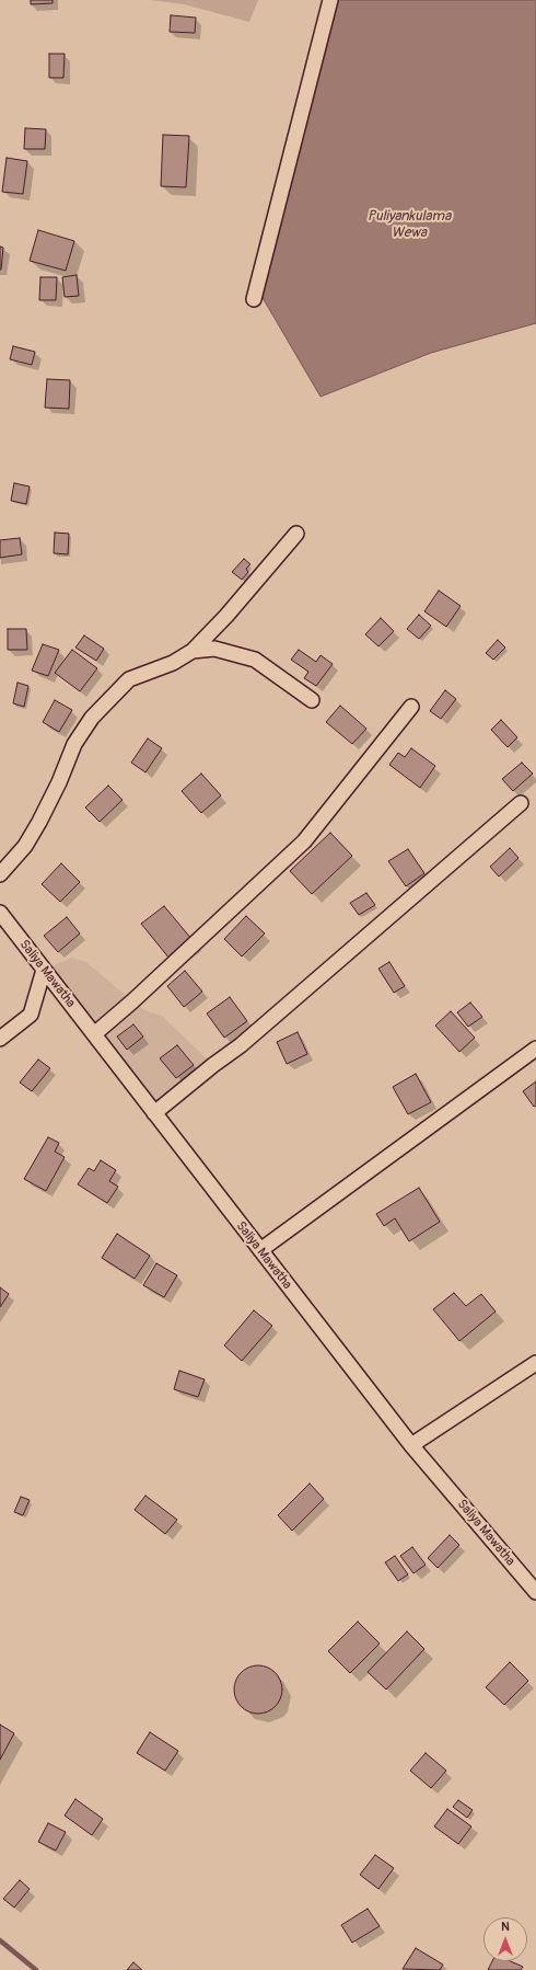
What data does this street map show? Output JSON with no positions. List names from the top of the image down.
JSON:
{
  "streets": {
    "street": ["Saliya Mawatha"]
  },
  "water": ["Puliyankulama Wewa"],
  "north": "top"
}
